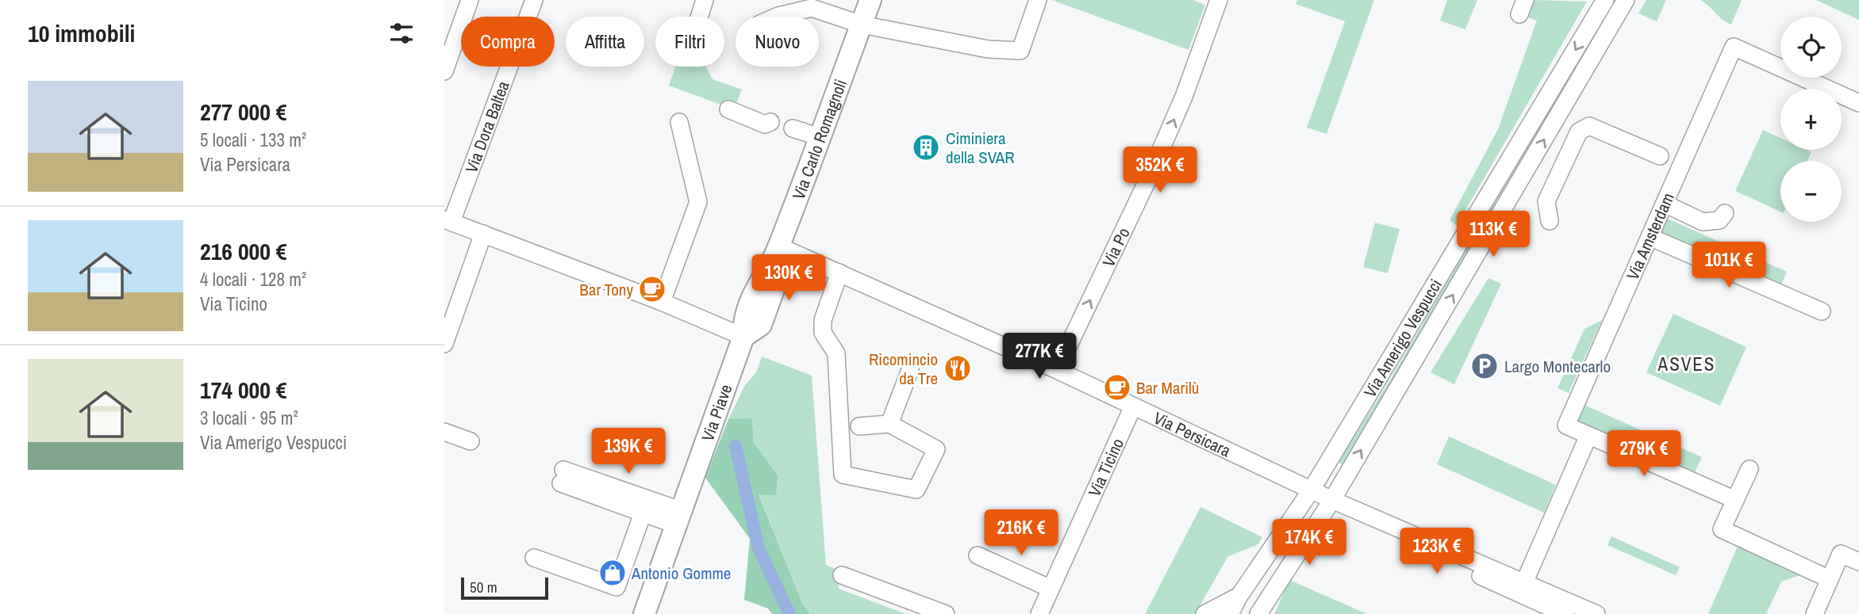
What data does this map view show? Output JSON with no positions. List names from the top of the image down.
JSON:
{
  "streets": {
    "main road": ["Via Carlo Romagnoli", "Via Piave"],
    "street": [
      "Via Dora Baltea",
      "Via Amsterdam",
      "Via Po",
      "Via Amerigo Vespucci",
      "Via Persicara",
      "Via Ticino"
    ]
  },
  "crossings": [
    ["Via Carlo Romagnoli", "Via Piave"],
    ["Via Carlo Romagnoli", "Via Persicara"],
    ["Via Po", "Via Persicara"],
    ["Via Amerigo Vespucci", "Via Persicara"],
    ["Via Piave", "Via Persicara"],
    ["Via Persicara", "Via Ticino"]
  ],
  "one_way": ["Via Po"],
  "districts": ["ASVES"],
  "places": {
    "building": ["Ciminiera della SVAR"],
    "cafe": ["Bar Tony", "Bar Marilù"],
    "parking": ["Largo Montecarlo"],
    "restaurant": ["Ricomincio da Tre"],
    "shop": ["Antonio Gomme"]
  },
  "scale_bar": "50 m",
  "page": {
    "heading": "10 immobili",
    "map_buttons": ["+", "−"],
    "chip": [
      "Compra",
      "Affitta",
      "Filtri",
      "Nuovo"
    ],
    "list": [
      {
        "name": "277 000 €",
        "note": "5 locali · 133 m² · Via Persicara"
      },
      {
        "name": "216 000 €",
        "note": "4 locali · 128 m² · Via Ticino"
      },
      {
        "name": "174 000 €",
        "note": "3 locali · 95 m² · Via Amerigo Vespucci"
      }
    ],
    "price": [
      "352K €",
      "113K €",
      "101K €",
      "130K €",
      "277K €",
      "139K €",
      "279K €",
      "216K €",
      "174K €",
      "123K €"
    ],
    "scale": "50 m"
  }
}
